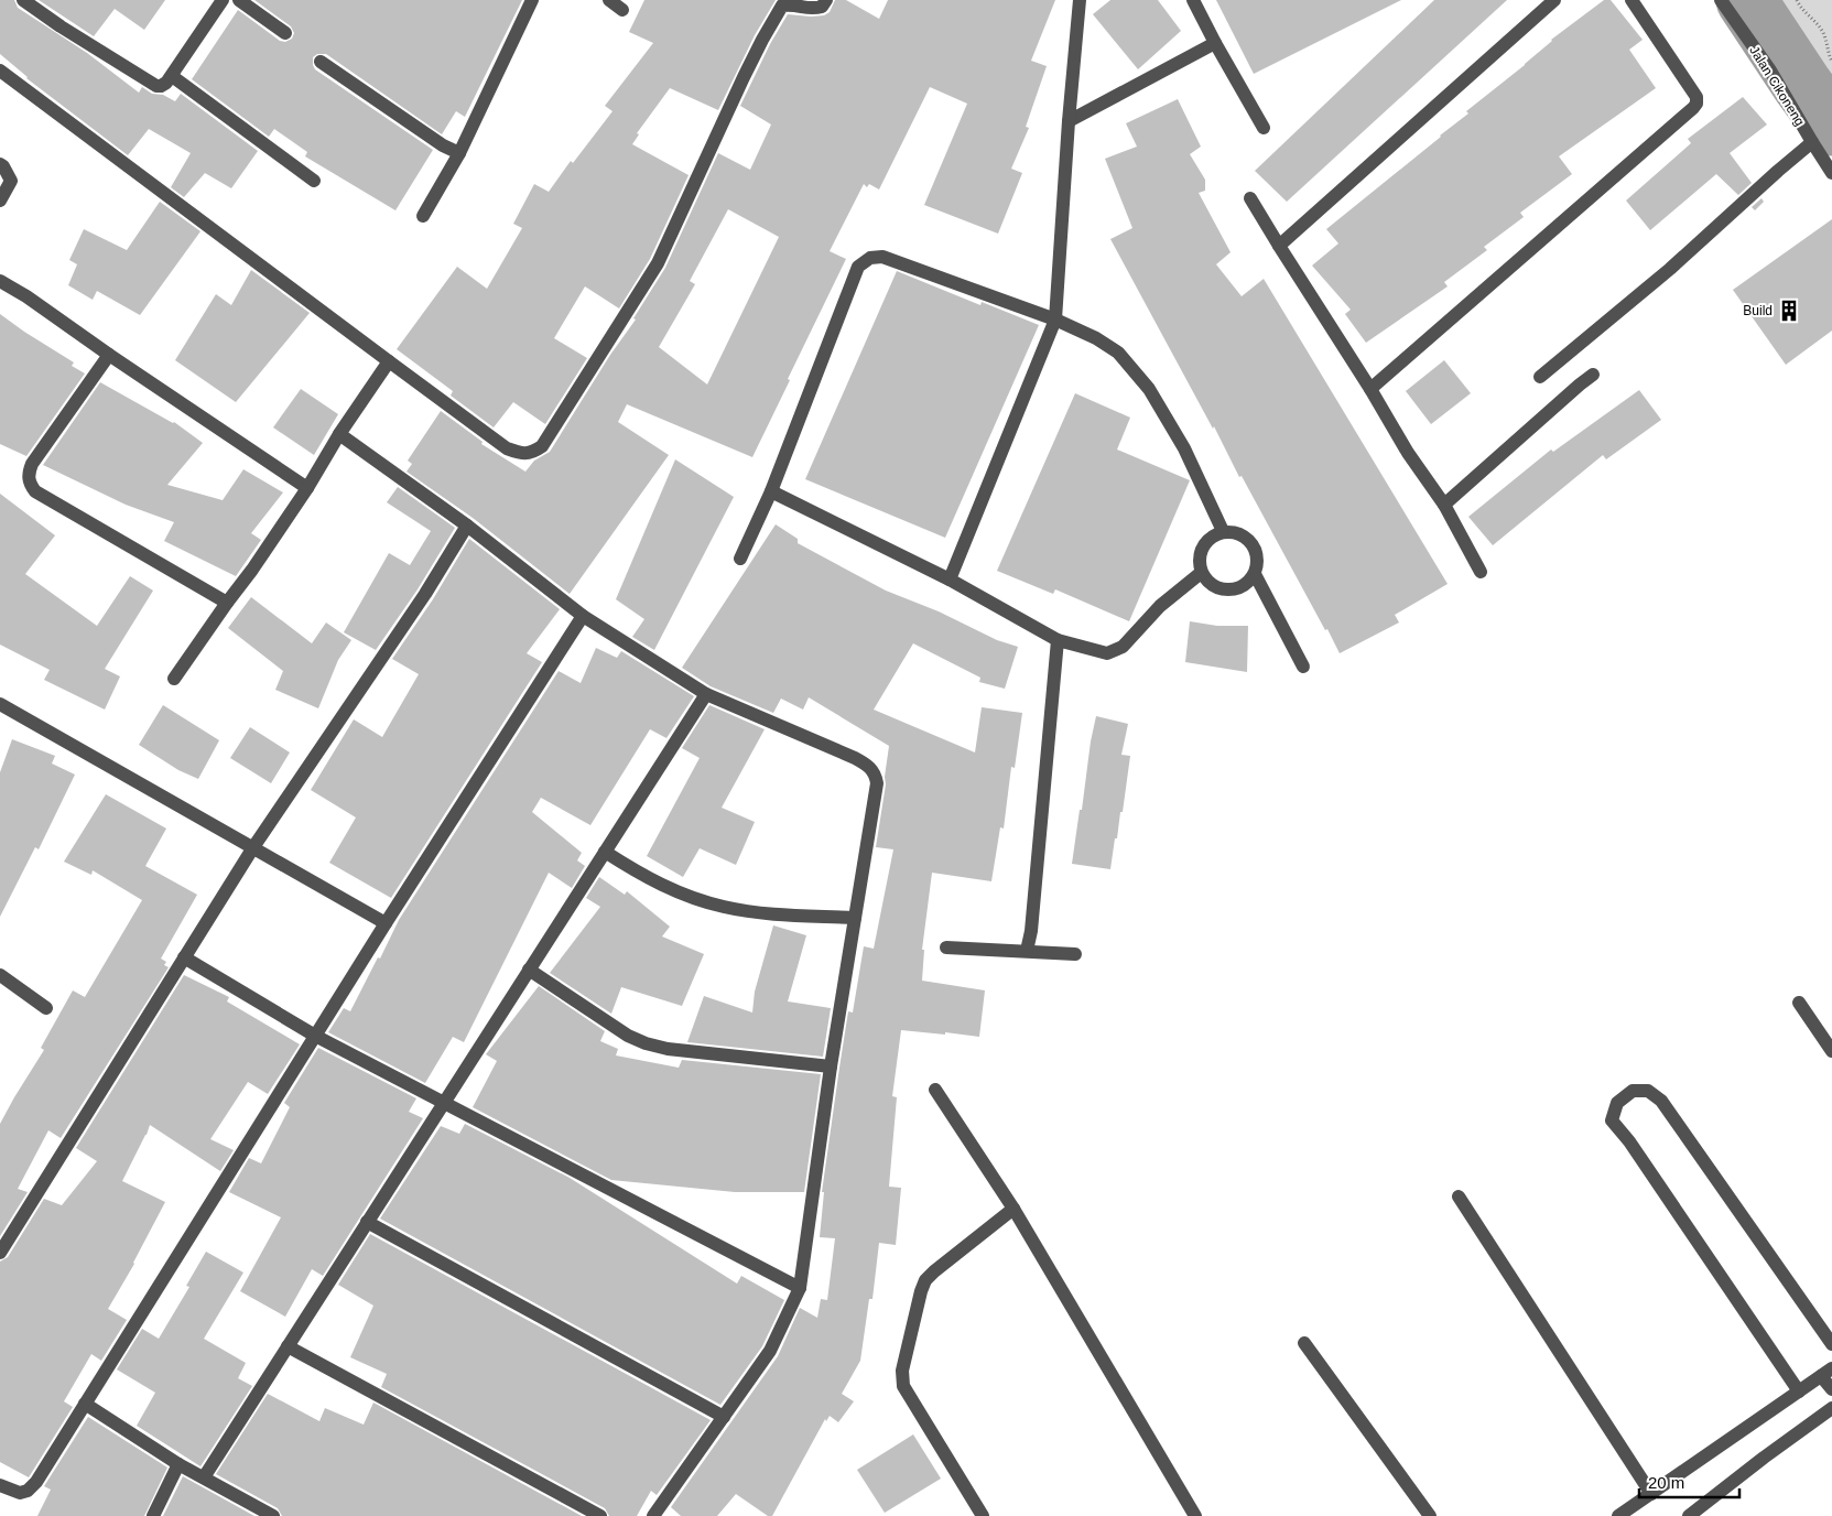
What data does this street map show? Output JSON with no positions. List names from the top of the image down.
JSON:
{
  "streets": {
    "street": ["Jalan Cikoneng"]
  },
  "places": {
    "building": ["Build"]
  },
  "scale_bar": "20 m"
}
